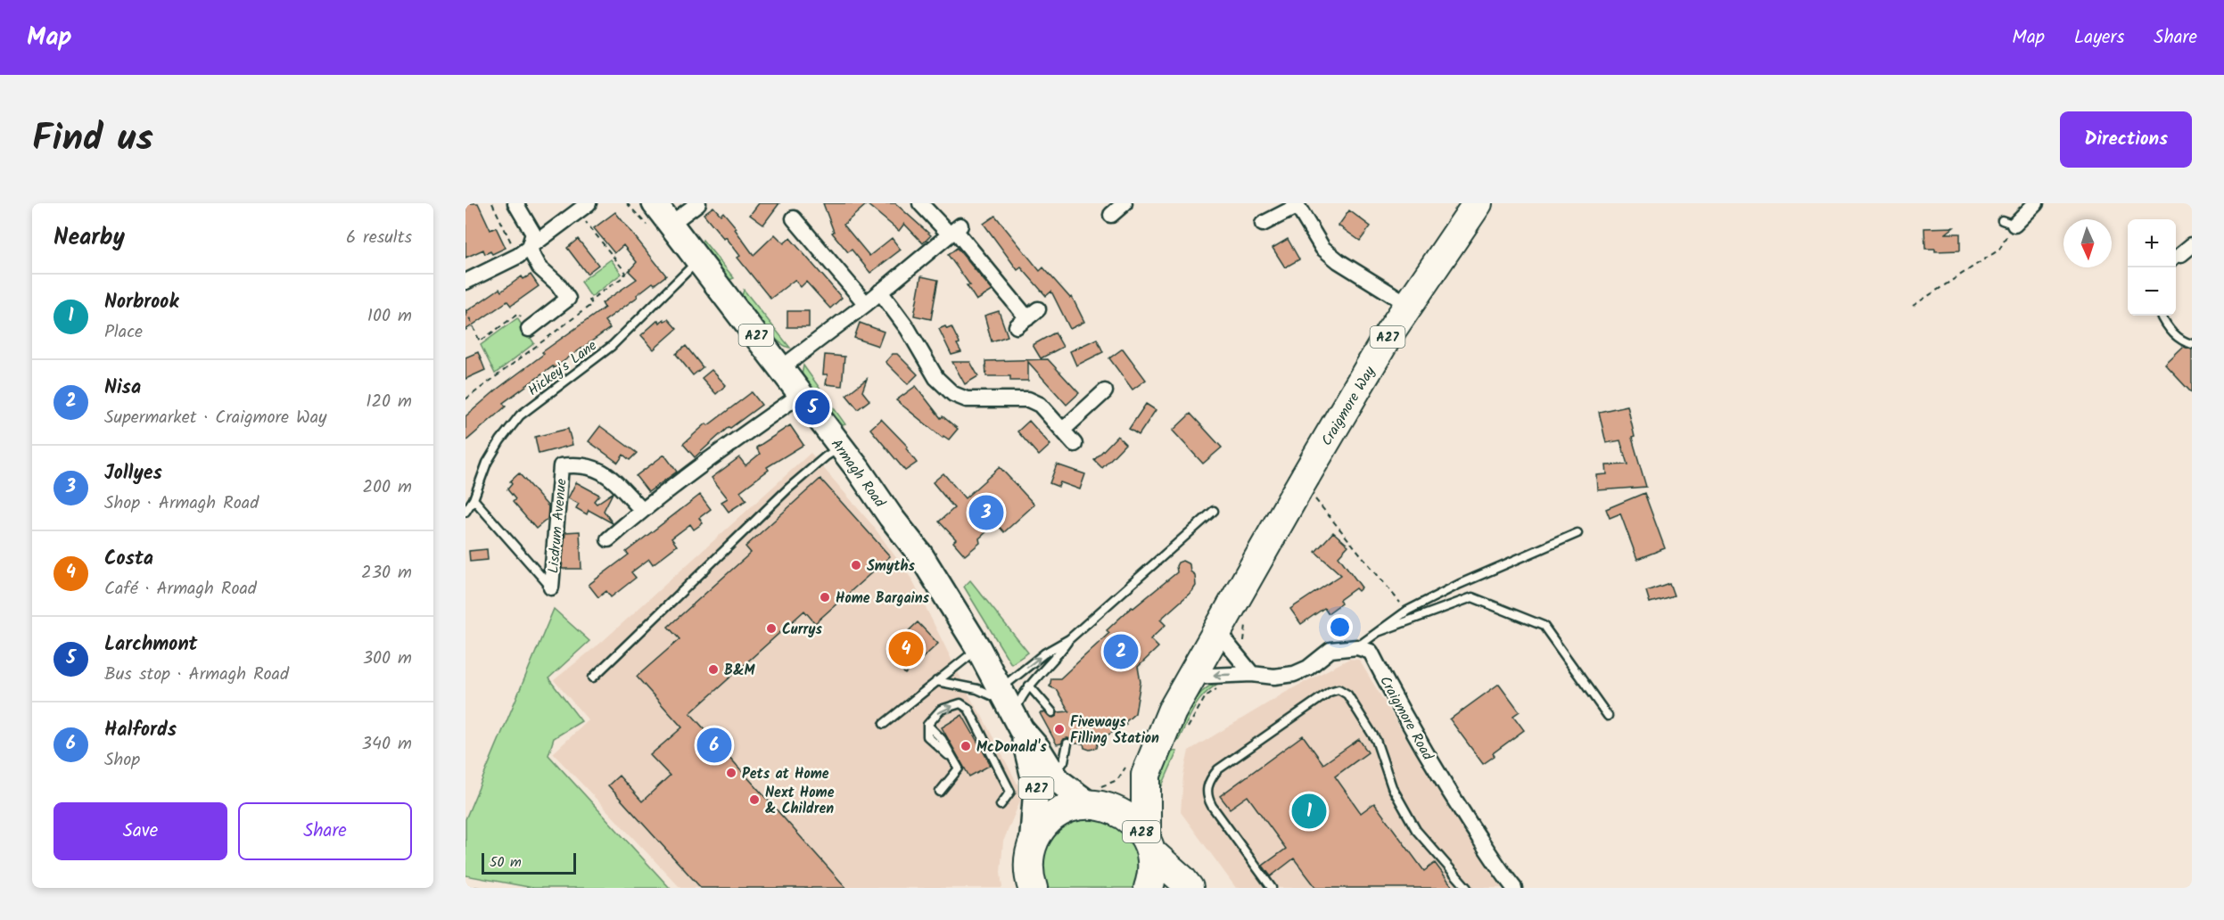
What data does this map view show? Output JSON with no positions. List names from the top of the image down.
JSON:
{
  "streets": {
    "highway": ["A27", "Craigmore Way", "A28"],
    "main road": ["Armagh Road"],
    "street": ["Lisdrum Avenue", "Craigmore Road"],
    "lane": ["Hickey's Lane"]
  },
  "crossings": [
    ["Hickey's Lane", "Armagh Road"],
    ["Craigmore Way", "A28"],
    ["Armagh Road", "A28"]
  ],
  "places": [
    "Smyths",
    "Home Bargains",
    "Currys",
    "B&M",
    "Fiveways Filling Station",
    "McDonald's",
    "Pets at Home",
    "Next Home & Children"
  ],
  "scale_bar": "50 m",
  "north": "bottom",
  "page": {
    "header": "Map",
    "nav": ["Map", "Layers", "Share"],
    "title": "Find us",
    "buttons": [
      "Directions",
      ["Save", "Share"]
    ],
    "heading": ["Nearby", "6 results"],
    "map_buttons": ["+", "−"],
    "list": [
      {
        "mark": "1",
        "name": "Norbrook",
        "note": "Place",
        "value": "100 m"
      },
      {
        "mark": "2",
        "name": "Nisa",
        "note": "Supermarket · Craigmore Way",
        "value": "120 m"
      },
      {
        "mark": "3",
        "name": "Jollyes",
        "note": "Shop · Armagh Road",
        "value": "200 m"
      },
      {
        "mark": "4",
        "name": "Costa",
        "note": "Café · Armagh Road",
        "value": "230 m"
      },
      {
        "mark": "5",
        "name": "Larchmont",
        "note": "Bus stop · Armagh Road",
        "value": "300 m"
      },
      {
        "mark": "6",
        "name": "Halfords",
        "note": "Shop",
        "value": "340 m"
      }
    ],
    "pins": [
      "5",
      "3",
      "4",
      "2",
      "6",
      "1"
    ],
    "scale": "50 m"
  }
}
